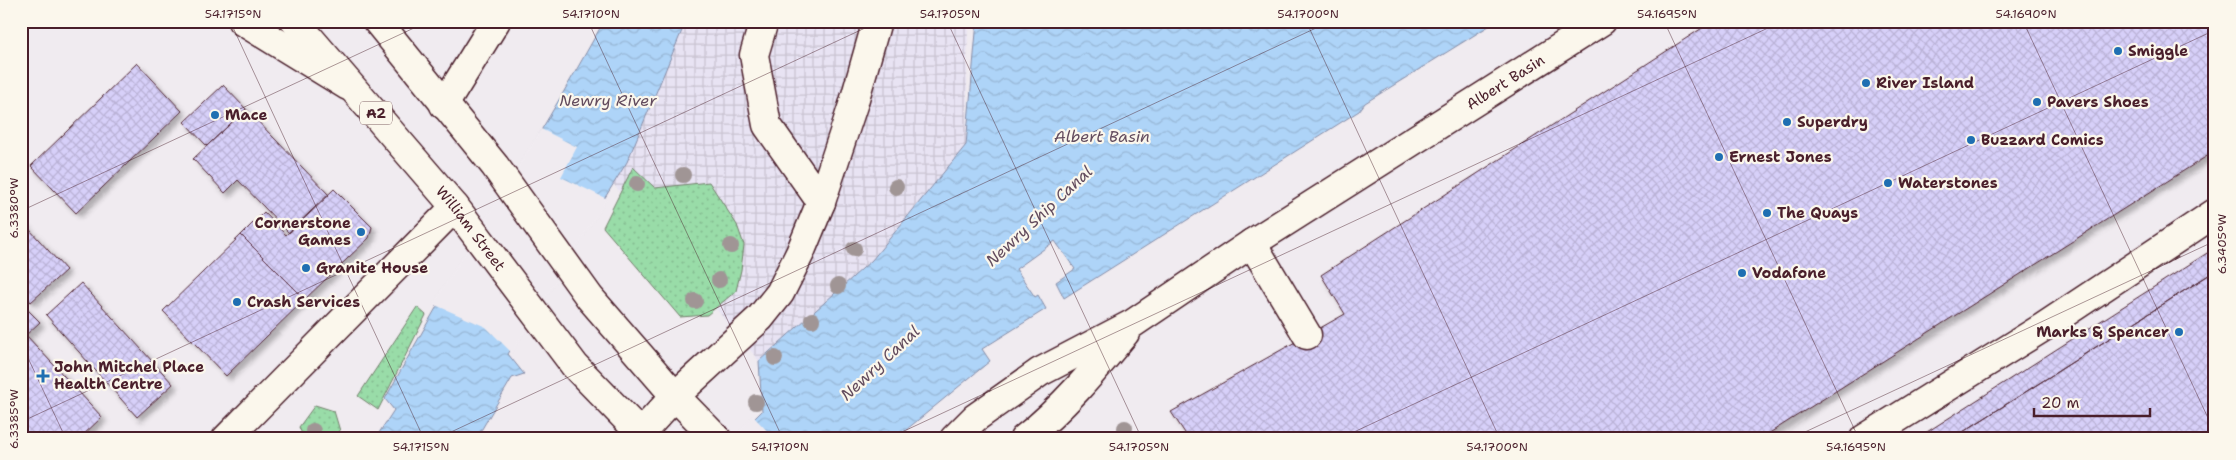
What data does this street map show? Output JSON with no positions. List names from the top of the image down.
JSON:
{
  "streets": {
    "street": ["Albert Basin", "A2", "William Street"]
  },
  "water": [
    "Newry River",
    "Albert Basin",
    "Newry Ship Canal",
    "Newry Canal"
  ],
  "places": {
    "other": [
      "Smiggle",
      "River Island",
      "Pavers Shoes",
      "Mace",
      "Superdry",
      "Buzzard Comics",
      "Ernest Jones",
      "Waterstones",
      "The Quays",
      "Cornerstone Games",
      "Granite House",
      "Vodafone",
      "Crash Services",
      "Marks & Spencer"
    ],
    "health": ["John Mitchel Place Health Centre"]
  },
  "scale_bar": "20 m",
  "coordinates": [
    "54.1715°N",
    "54.1710°N",
    "54.1705°N",
    "54.1700°N",
    "54.1695°N",
    "54.1690°N",
    "6.3380°W",
    "6.3405°W",
    "6.3385°W"
  ]
}
